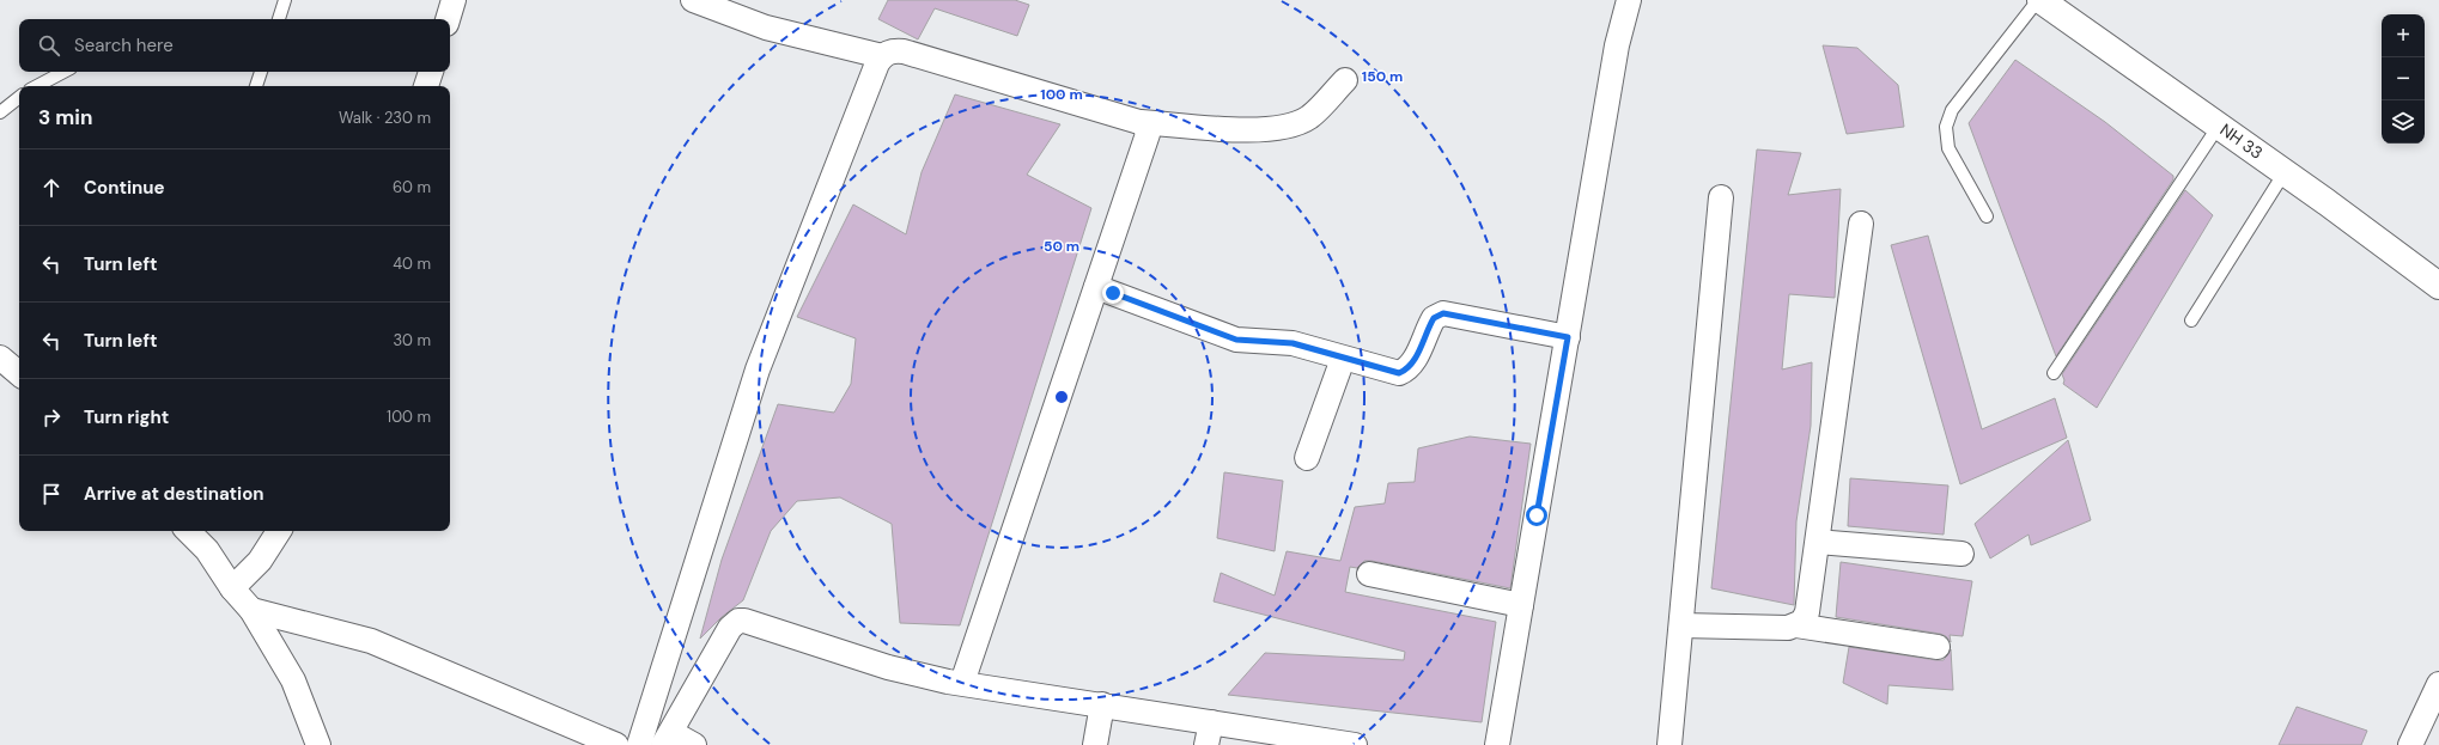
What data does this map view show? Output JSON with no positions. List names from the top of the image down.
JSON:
{
  "streets": {
    "main road": ["NH 33"]
  },
  "page": {
    "map_buttons": ["+", "−"],
    "search": "Search here",
    "heading": ["3 min", "Walk · 230 m"],
    "list": [
      ["Continue", "60 m"],
      ["Turn left", "40 m"],
      ["Turn left", "30 m"],
      ["Turn right", "100 m"],
      "Arrive at destination"
    ]
  },
  "rings": ["150 m", "100 m", "50 m"]
}
